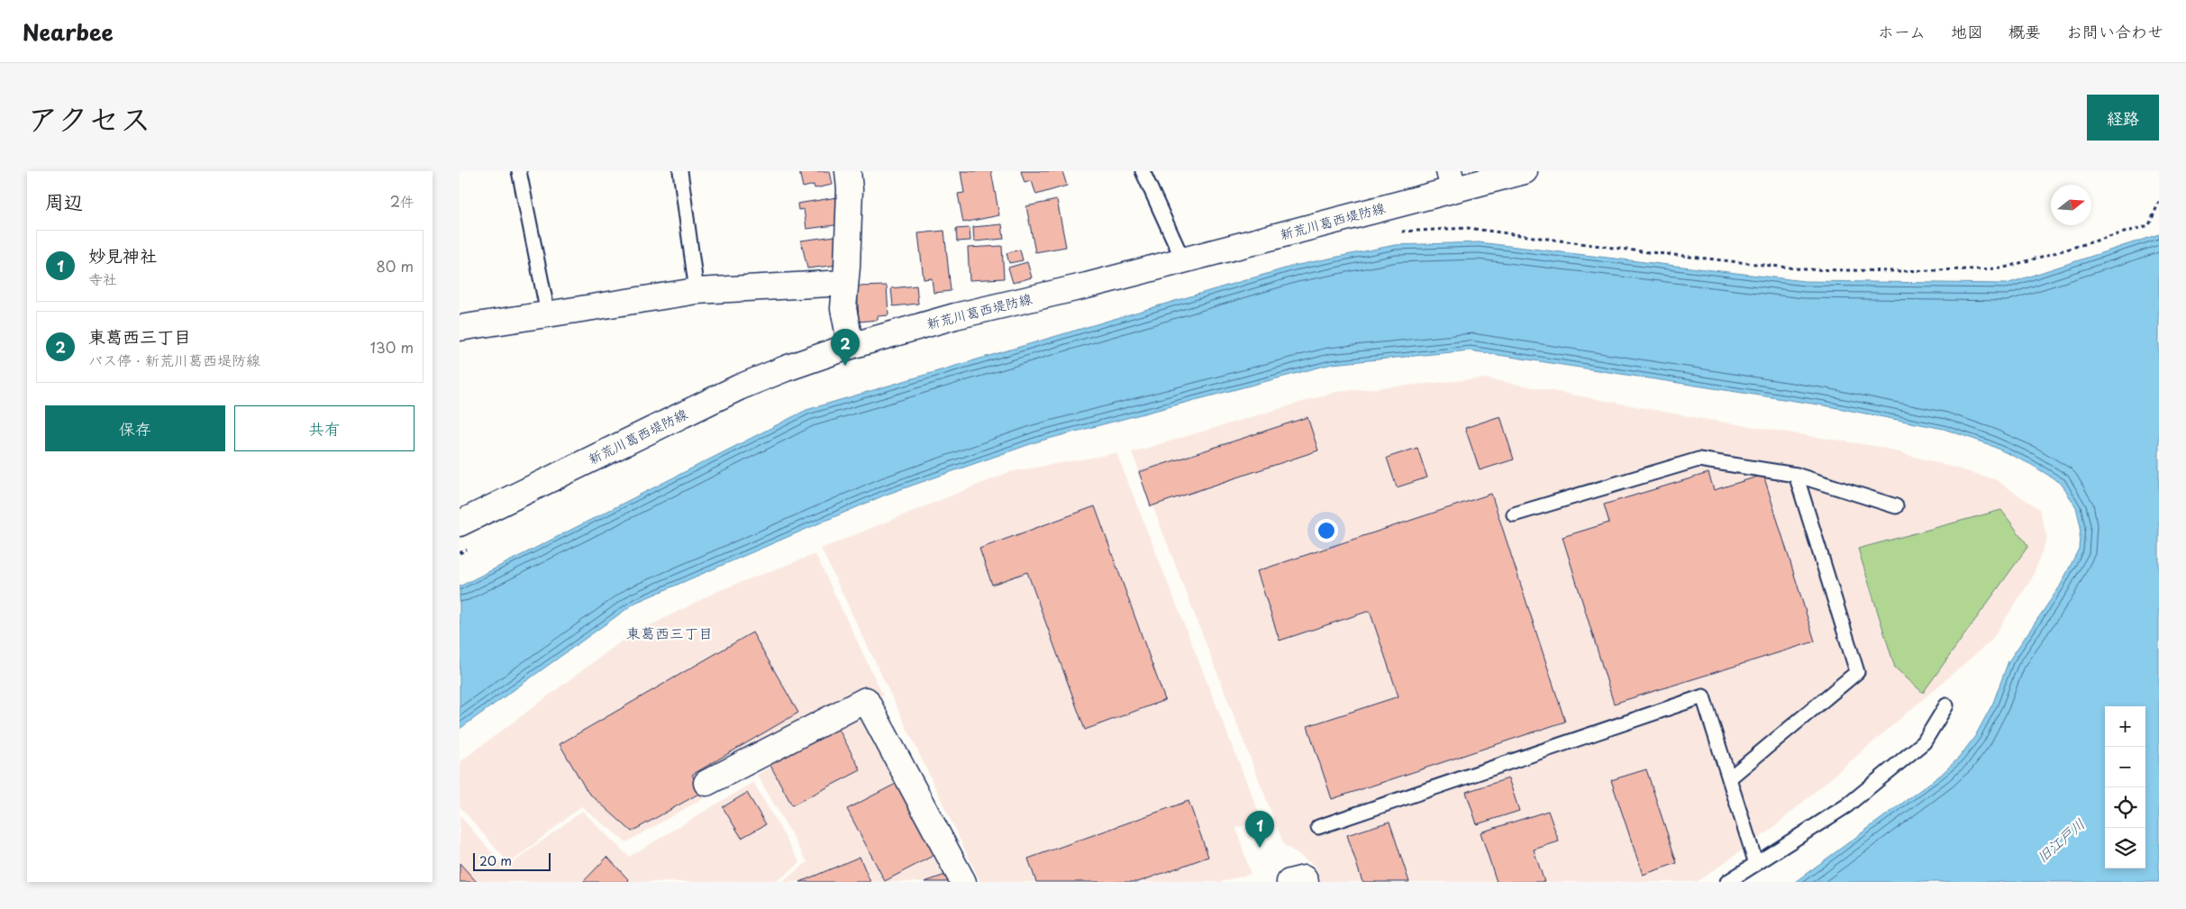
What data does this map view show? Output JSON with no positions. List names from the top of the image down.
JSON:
{
  "streets": {
    "main road": ["新荒川葛西堤防線"]
  },
  "districts": ["東葛西三丁目"],
  "water": ["旧江戸川"],
  "scale_bar": "20 m",
  "north": "right",
  "page": {
    "header": "Nearbee",
    "nav": [
      "ホーム",
      "地図",
      "概要",
      "お問い合わせ"
    ],
    "title": "アクセス",
    "buttons": [
      "経路",
      ["保存", "共有"]
    ],
    "heading": ["周辺", "2件"],
    "list": [
      {
        "mark": "1",
        "name": "妙見神社",
        "note": "寺社",
        "value": "80 m"
      },
      {
        "mark": "2",
        "name": "東葛西三丁目",
        "note": "バス停 · 新荒川葛西堤防線",
        "value": "130 m"
      }
    ],
    "pins": ["2", "1"],
    "map_buttons": ["+", "−"],
    "scale": "20 m"
  }
}
